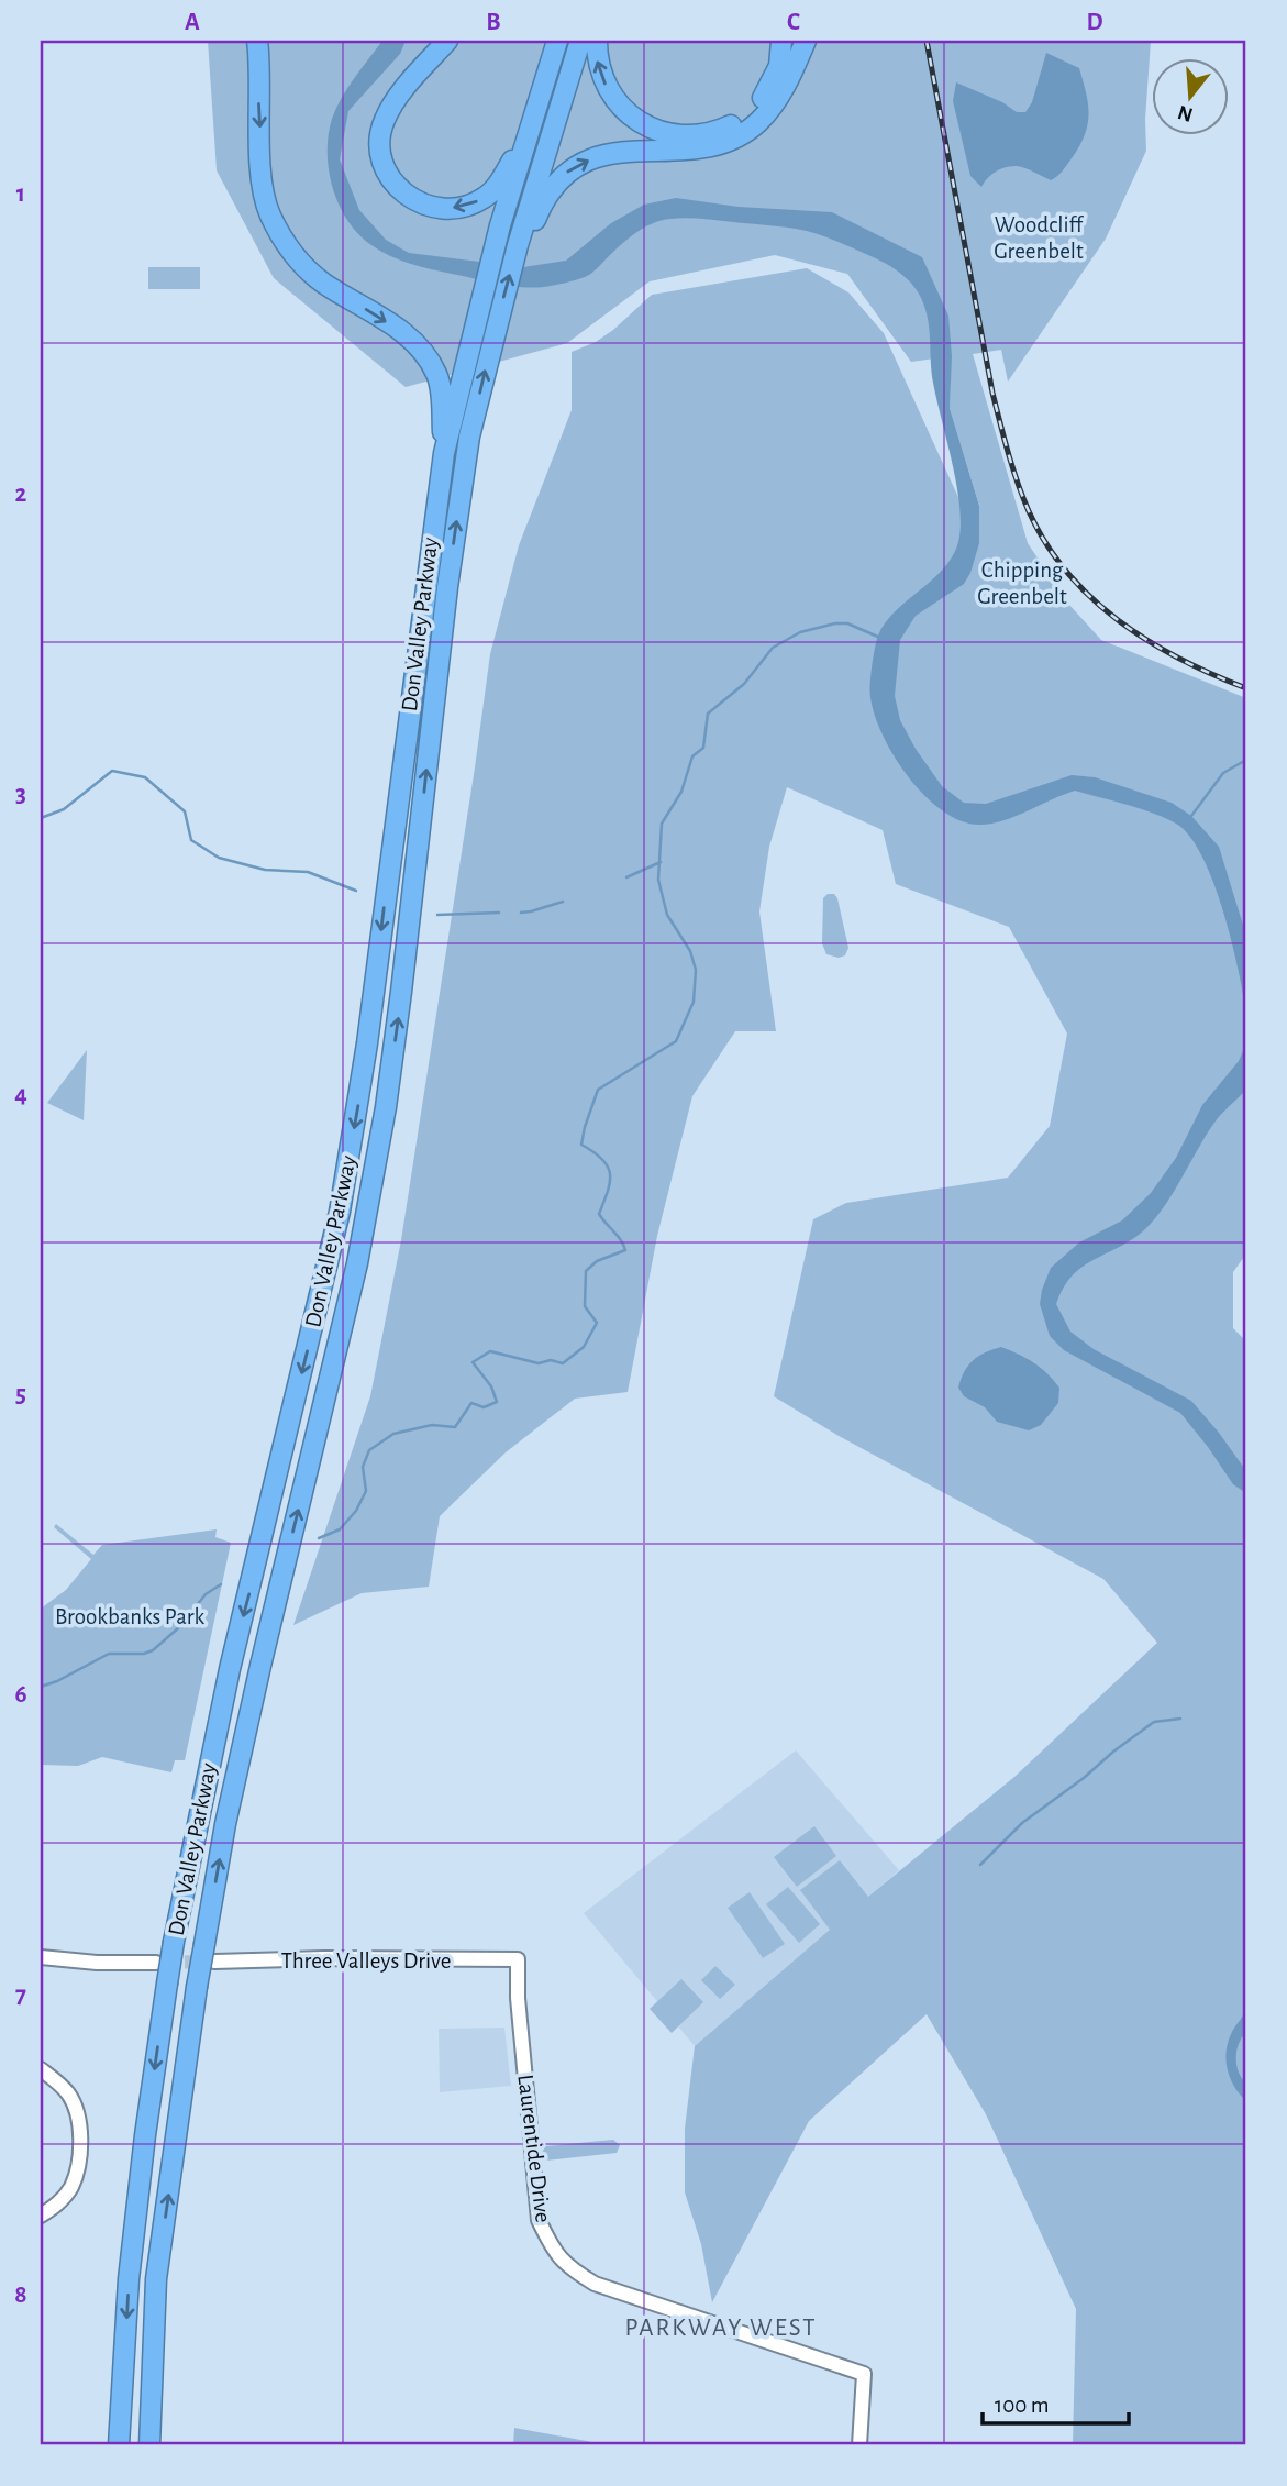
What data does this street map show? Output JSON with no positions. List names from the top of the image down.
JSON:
{
  "streets": {
    "highway": ["Don Valley Parkway"],
    "street": ["Three Valleys Drive", "Laurentide Drive"]
  },
  "crossings": [
    ["Three Valleys Drive", "Laurentide Drive"]
  ],
  "districts": ["PARKWAY WEST"],
  "parks": ["Woodcliff Greenbelt", "Chipping Greenbelt", "Brookbanks Park"],
  "scale_bar": "100 m",
  "north": "bottom",
  "grid": {
    "columns": [
      "A",
      "B",
      "C",
      "D"
    ],
    "rows": [
      "1",
      "2",
      "3",
      "4",
      "5",
      "6",
      "7",
      "8"
    ]
  }
}
